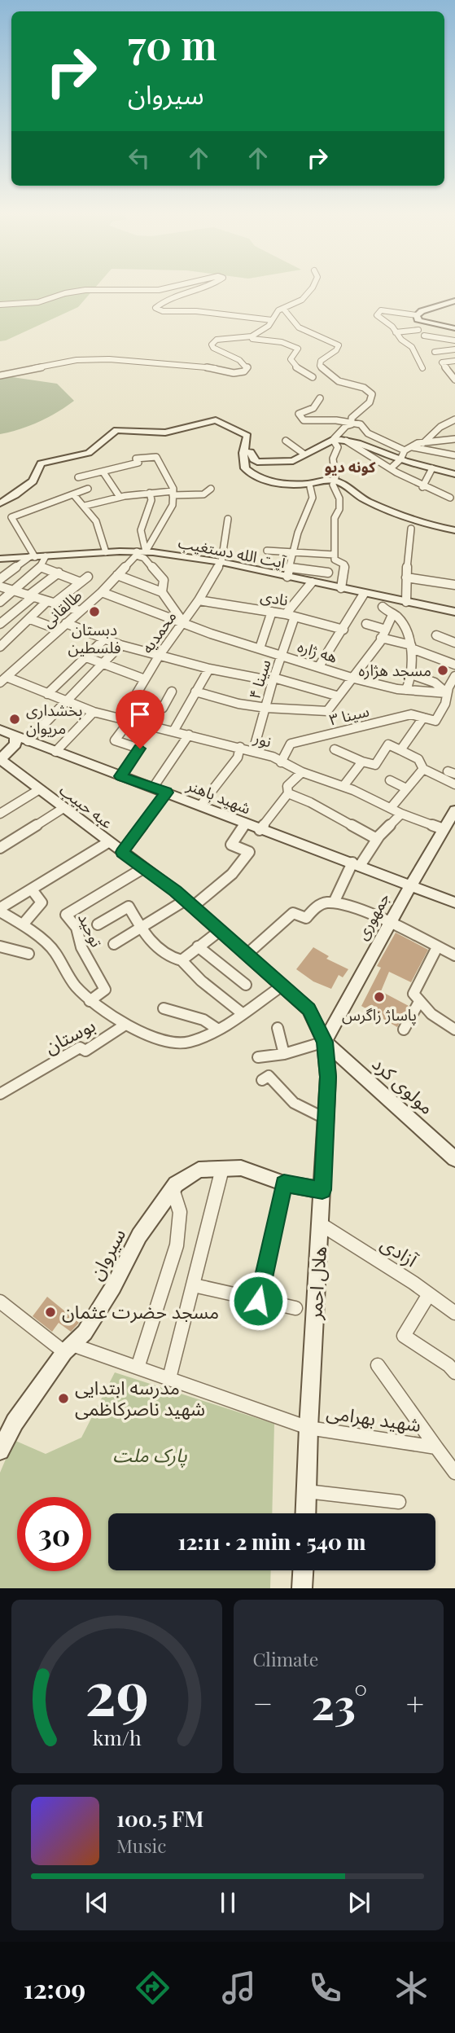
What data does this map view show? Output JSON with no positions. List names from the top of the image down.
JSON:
{
  "streets": {
    "street": [
      "آیت الله دستغیب",
      "نادی",
      "طالقانی",
      "محمدیه",
      "هه ژاره",
      "سینا ۴",
      "سینا ۳",
      "نور",
      "شهید باهنر",
      "عبه حبیب",
      "جمهوری",
      "توحید",
      "بوستان",
      "مولوی کرد",
      "آزادی",
      "سیروان",
      "هلال احمر",
      "شهید بهرامی"
    ]
  },
  "crossings": [
    ["آیت الله دستغیب", "طالقانی"],
    ["آیت الله دستغیب", "محمدیه"],
    ["نادی", "محمدیه"],
    ["نادی", "سینا ۴"],
    ["طالقانی", "هه ژاره"],
    ["طالقانی", "نور"],
    ["محمدیه", "هه ژاره"],
    ["محمدیه", "نور"],
    ["محمدیه", "شهید باهنر"],
    ["هه ژاره", "سینا ۴"],
    ["هه ژاره", "سینا ۳"],
    ["سینا ۴", "نور"],
    ["سینا ۳", "نور"],
    ["نور", "جمهوری"],
    ["شهید باهنر", "جمهوری"],
    ["عبه حبیب", "جمهوری"],
    ["عبه حبیب", "توحید"],
    ["عبه حبیب", "مولوی کرد"],
    ["عبه حبیب", "هلال احمر"],
    ["جمهوری", "مولوی کرد"],
    ["جمهوری", "هلال احمر"],
    ["مولوی کرد", "هلال احمر"],
    ["آزادی", "هلال احمر"],
    ["سیروان", "هلال احمر"],
    ["سیروان", "شهید بهرامی"],
    ["هلال احمر", "شهید بهرامی"]
  ],
  "districts": ["کونه دیو"],
  "parks": ["پارک ملت"],
  "places": [
    "دبستان فلسطین",
    "مسجد هژاره",
    "بخشداری مریوان",
    "پاساژ زاگرس",
    "مسجد حضرت عثمان",
    "مدرسه ابتدایی شهید ناصرکاظمی"
  ],
  "page": {
    "turn": ["70 m", "سیروان"],
    "limit": "30",
    "trip": "12:11 · 2 min · 540 m",
    "tile": "Climate",
    "heat": ["−", "23°", "+"],
    "song": ["100.5 FM", "Music"],
    "tabs": "12:09",
    "gauge": ["29", "km/h"]
  }
}
